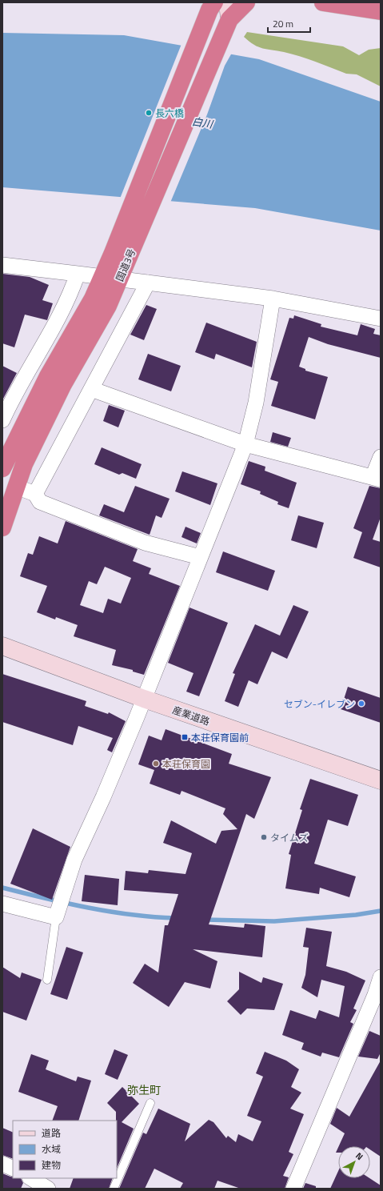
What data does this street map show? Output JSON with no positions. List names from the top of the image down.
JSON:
{
  "streets": {
    "highway": ["国道3号"],
    "street": ["産業道路"]
  },
  "districts": ["弥生町"],
  "water": ["白川"],
  "places": {
    "other": [
      "長六橋",
      "セブン-イレブン",
      "本荘保育園",
      "タイムズ"
    ],
    "transit": ["本荘保育園前"]
  },
  "legend": ["道路", "水域", "建物"],
  "scale_bar": "20 m",
  "north": "top right"
}
